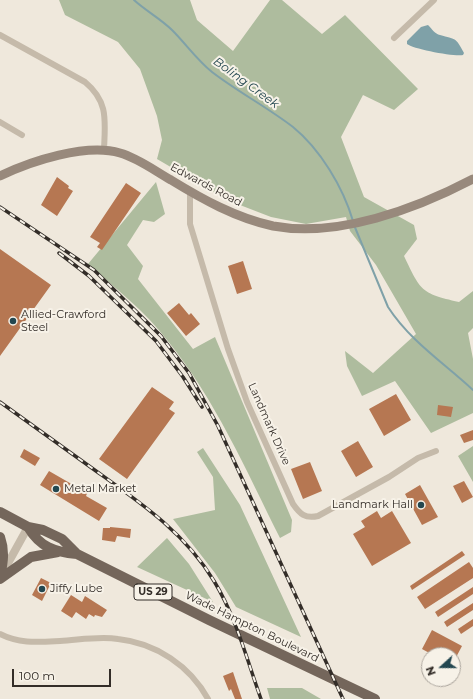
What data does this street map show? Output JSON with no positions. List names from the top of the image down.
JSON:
{
  "streets": {
    "main road": ["Edwards Road", "US 29", "Wade Hampton Boulevard"],
    "street": ["Landmark Drive"]
  },
  "crossings": [
    ["Edwards Road", "Landmark Drive"]
  ],
  "water": ["Boling Creek"],
  "places": [
    "Allied-Crawford Steel",
    "Metal Market",
    "Landmark Hall",
    "Jiffy Lube"
  ],
  "scale_bar": "100 m",
  "north": "left"
}
